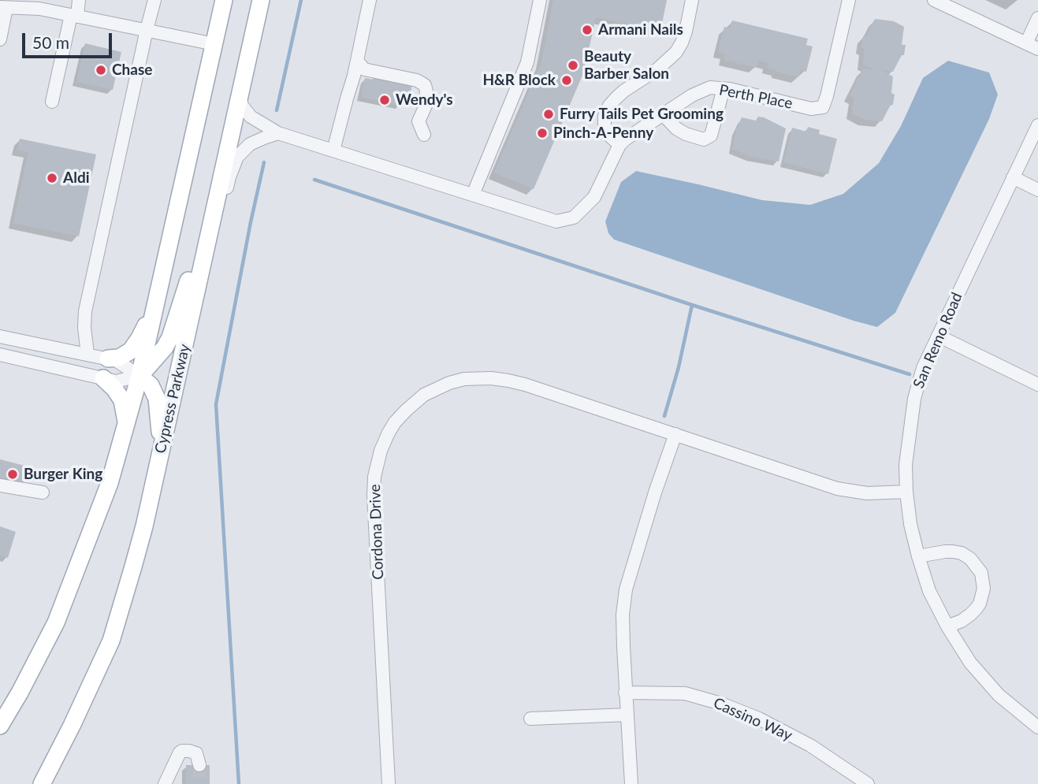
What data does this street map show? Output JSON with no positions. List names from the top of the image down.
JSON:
{
  "streets": {
    "main road": ["Cypress Parkway"],
    "street": [
      "Perth Place",
      "San Remo Road",
      "Cordona Drive",
      "Cassino Way"
    ]
  },
  "crossings": [
    ["Perth Place", "Cypress Parkway"],
    ["San Remo Road", "Cordona Drive"]
  ],
  "places": [
    "Armani Nails",
    "Beauty Barber Salon",
    "Chase",
    "H&R Block",
    "Wendy's",
    "Furry Tails Pet Grooming",
    "Pinch-A-Penny",
    "Aldi",
    "Burger King"
  ],
  "scale_bar": "50 m"
}
